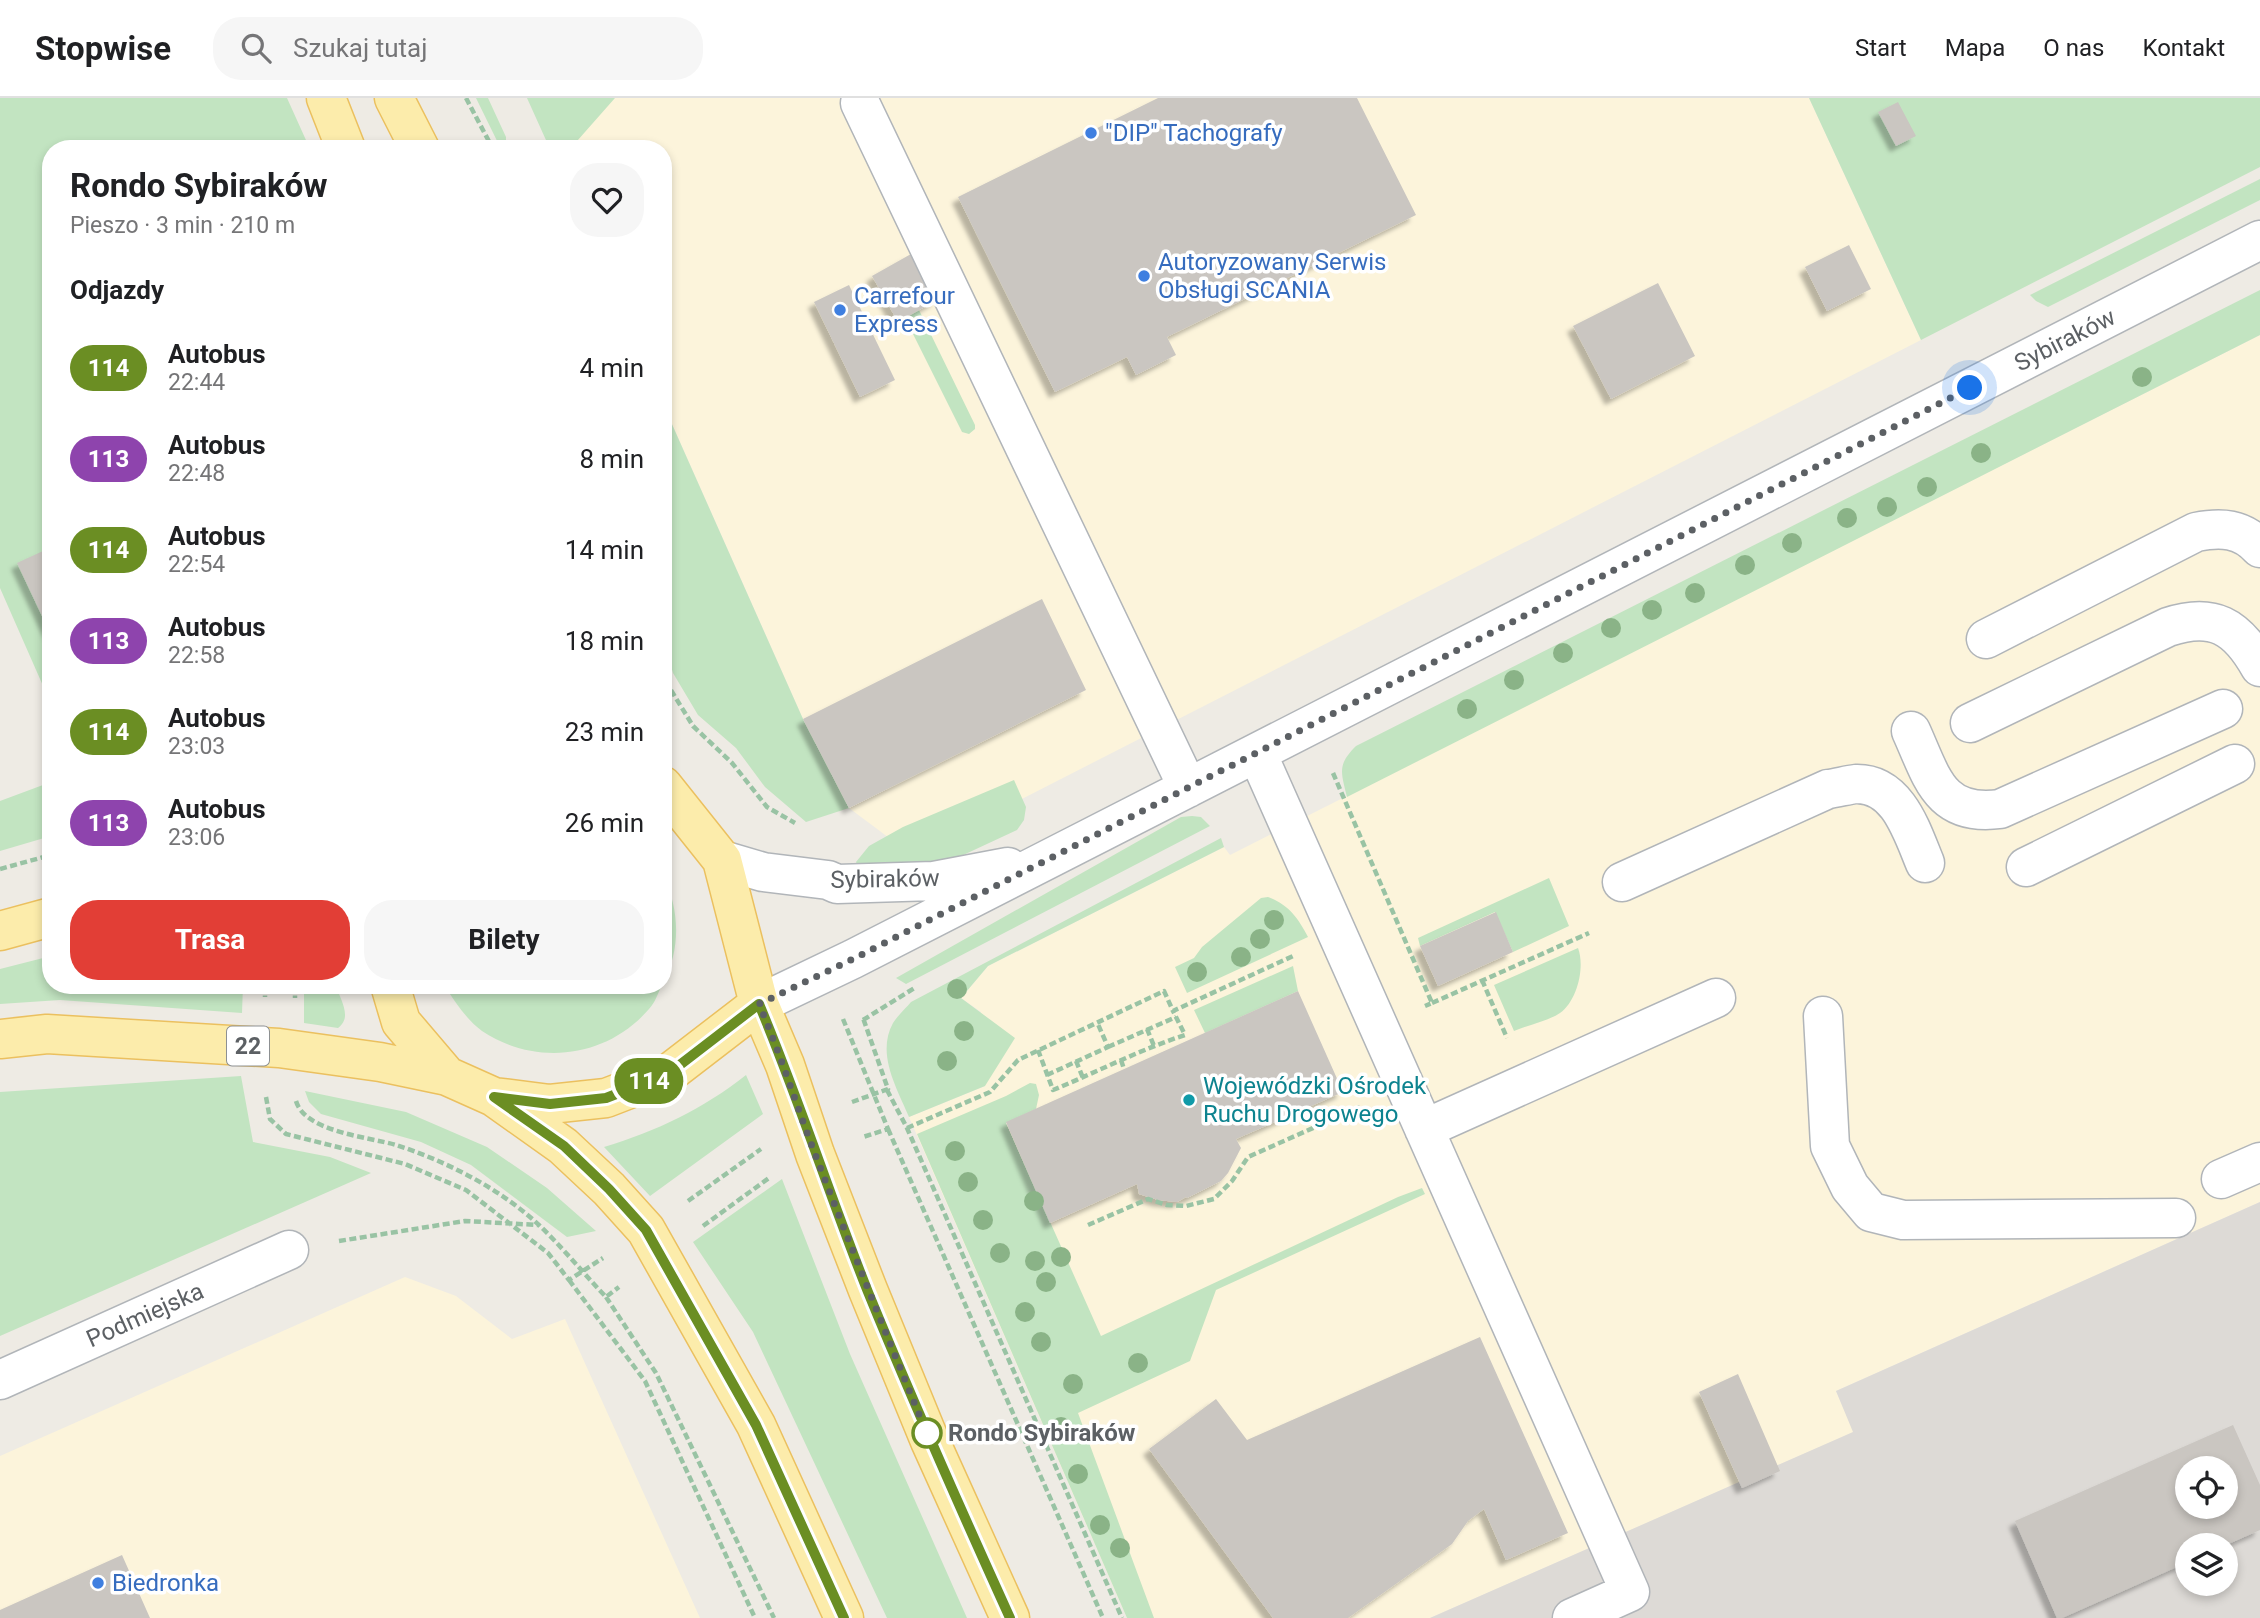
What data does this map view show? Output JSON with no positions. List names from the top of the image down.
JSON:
{
  "streets": {
    "main road": ["22"],
    "street": ["Sybiraków", "Podmiejska"]
  },
  "crossings": [
    ["Sybiraków", "22"]
  ],
  "places": [
    "\"DIP\" Tachografy",
    "Autoryzowany Serwis Obsługi SCANIA",
    "Carrefour Express",
    "Wojewódzki Ośrodek Ruchu Drogowego",
    "Rondo Sybiraków",
    "Biedronka"
  ],
  "lines": ["bus line 114"],
  "page": {
    "header": "Stopwise",
    "search": "Szukaj tutaj",
    "nav": [
      "Start",
      "Mapa",
      "O nas",
      "Kontakt"
    ],
    "on_map": "114",
    "heading": [
      ["Rondo Sybiraków", "Pieszo · 3 min · 210 m"],
      "Odjazdy"
    ],
    "list": [
      {
        "mark": "114",
        "name": "Autobus",
        "note": "22:44",
        "value": "4 min"
      },
      {
        "mark": "113",
        "name": "Autobus",
        "note": "22:48",
        "value": "8 min"
      },
      {
        "mark": "114",
        "name": "Autobus",
        "note": "22:54",
        "value": "14 min"
      },
      {
        "mark": "113",
        "name": "Autobus",
        "note": "22:58",
        "value": "18 min"
      },
      {
        "mark": "114",
        "name": "Autobus",
        "note": "23:03",
        "value": "23 min"
      },
      {
        "mark": "113",
        "name": "Autobus",
        "note": "23:06",
        "value": "26 min"
      }
    ],
    "buttons": ["Trasa", "Bilety"]
  }
}
